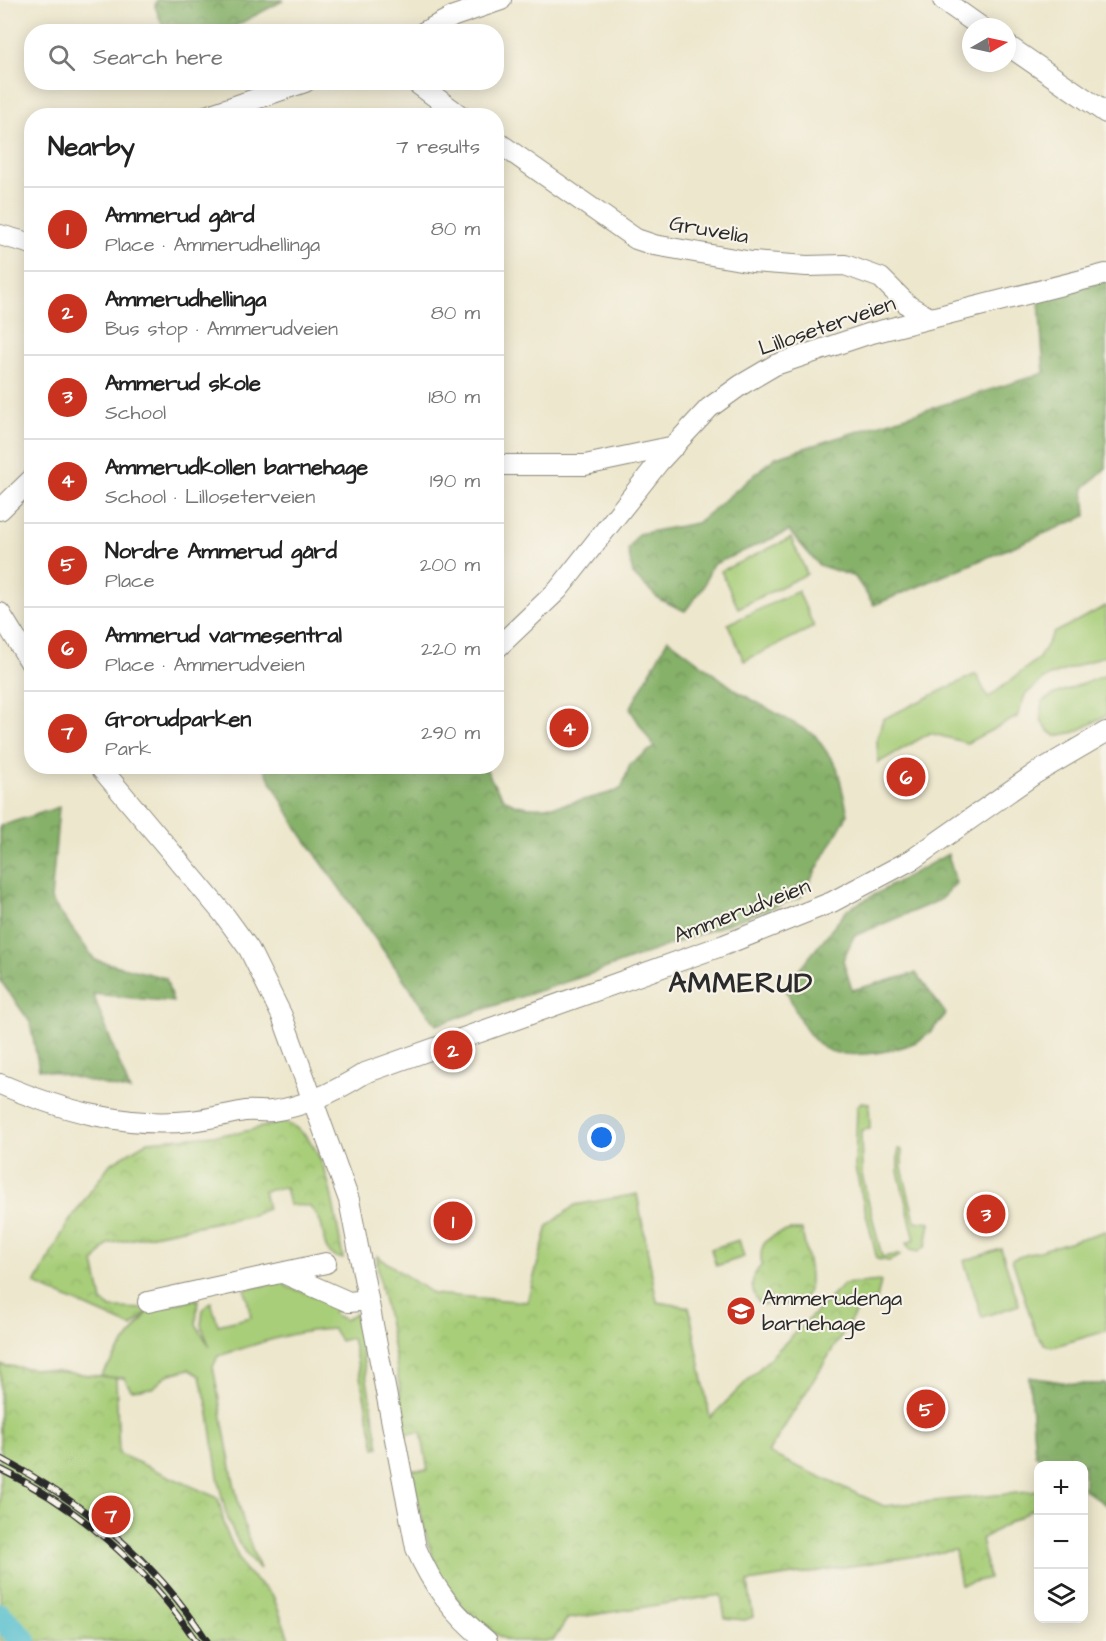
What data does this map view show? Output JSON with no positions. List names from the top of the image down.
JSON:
{
  "streets": {
    "street": ["Gruvelia", "Lilloseterveien", "Ammerudveien"]
  },
  "crossings": [
    ["Gruvelia", "Lilloseterveien"]
  ],
  "districts": ["AMMERUD"],
  "places": {
    "school or university": ["Ammerudenga barnehage"]
  },
  "north": "right",
  "page": {
    "search": "Search here",
    "heading": ["Nearby", "7 results"],
    "list": [
      {
        "mark": "1",
        "name": "Ammerud gård",
        "note": "Place · Ammerudhellinga",
        "value": "80 m"
      },
      {
        "mark": "2",
        "name": "Ammerudhellinga",
        "note": "Bus stop · Ammerudveien",
        "value": "80 m"
      },
      {
        "mark": "3",
        "name": "Ammerud skole",
        "note": "School",
        "value": "180 m"
      },
      {
        "mark": "4",
        "name": "Ammerudkollen barnehage",
        "note": "School · Lilloseterveien",
        "value": "190 m"
      },
      {
        "mark": "5",
        "name": "Nordre Ammerud gård",
        "note": "Place",
        "value": "200 m"
      },
      {
        "mark": "6",
        "name": "Ammerud varmesentral",
        "note": "Place · Ammerudveien",
        "value": "220 m"
      },
      {
        "mark": "7",
        "name": "Grorudparken",
        "note": "Park",
        "value": "290 m"
      }
    ],
    "pins": [
      "4",
      "6",
      "2",
      "3",
      "1",
      "5",
      "7"
    ],
    "map_buttons": ["+", "−"]
  }
}
